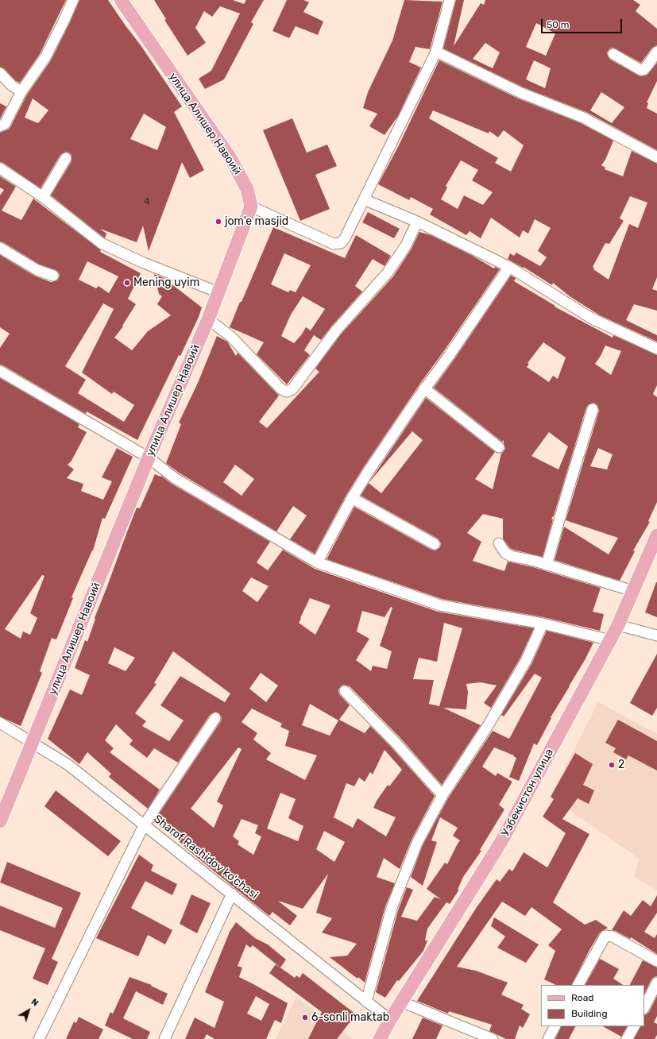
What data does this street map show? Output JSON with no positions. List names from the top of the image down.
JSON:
{
  "streets": {
    "main road": ["улица Алишер Навоий", "Узбекистон улица"],
    "street": ["Sharof Rashidov ko'chasi"]
  },
  "crossings": [
    ["улица Алишер Навоий", "Sharof Rashidov ko'chasi"],
    ["Узбекистон улица", "Sharof Rashidov ko'chasi"]
  ],
  "places": [
    "jom'e masjid",
    "Mening uyim",
    "2",
    "6-sonli maktab"
  ],
  "house_numbers": ["4"],
  "legend": ["Road", "Building"],
  "scale_bar": "50 m",
  "north": "top right"
}
